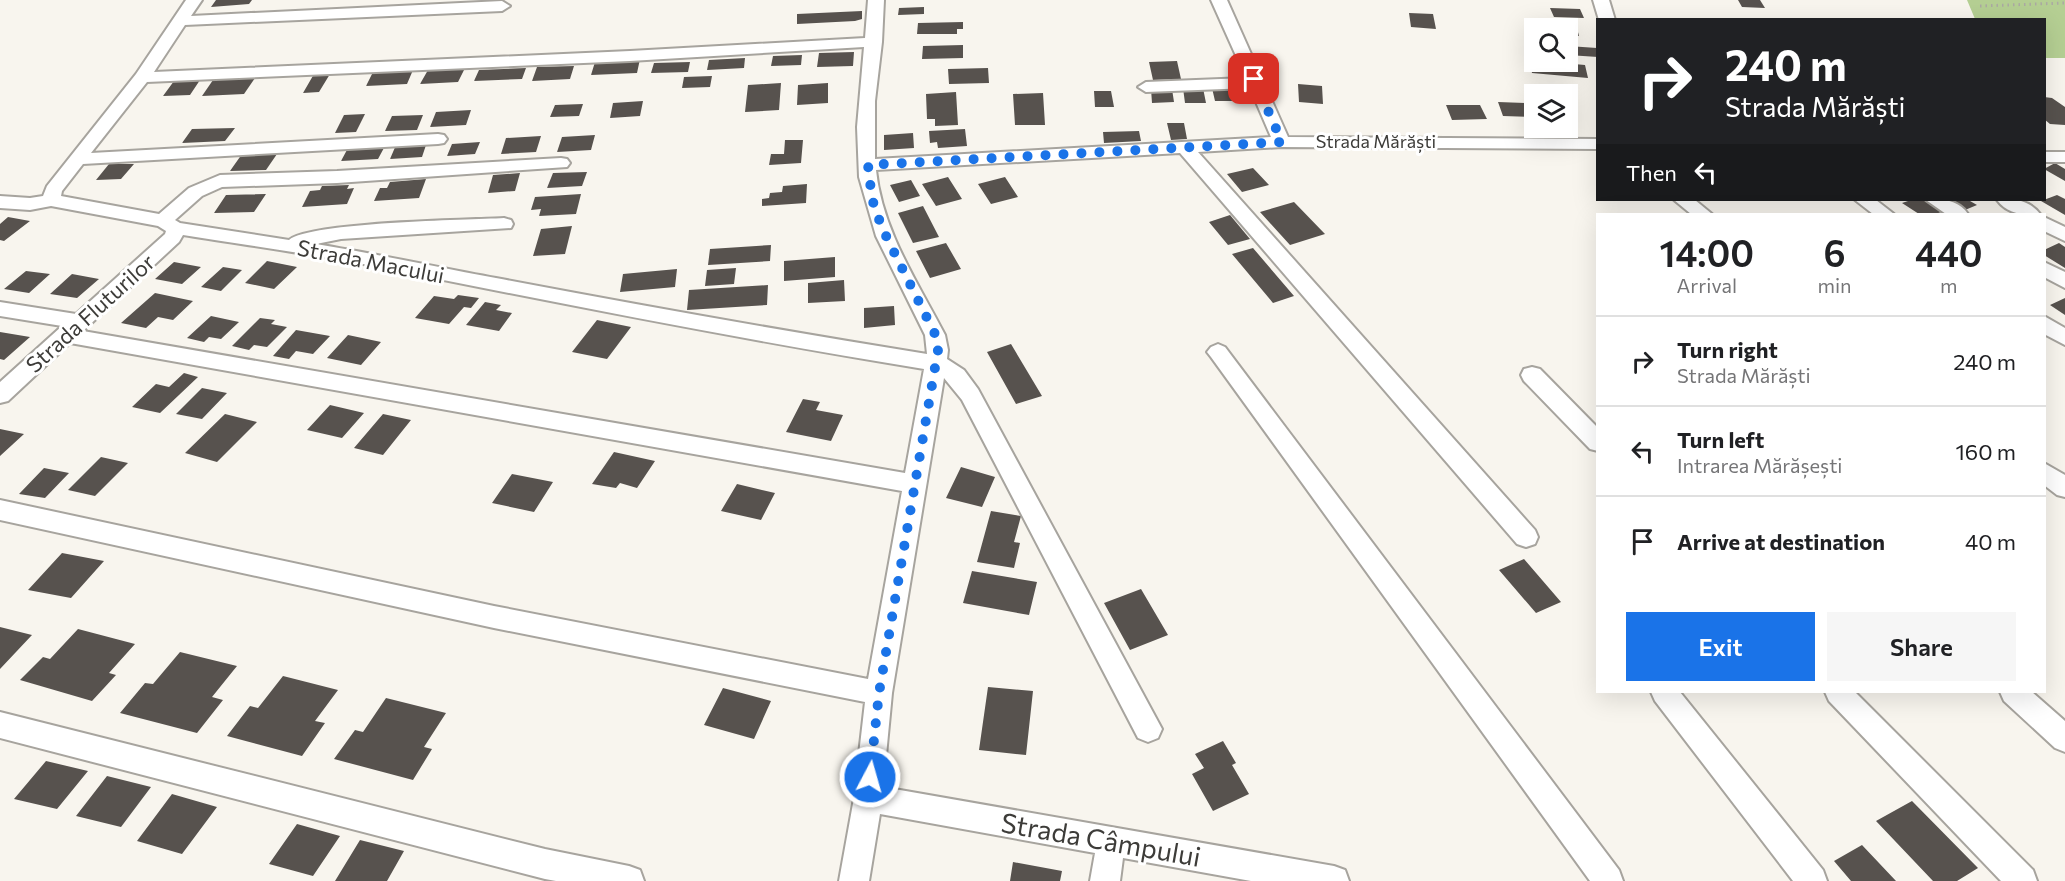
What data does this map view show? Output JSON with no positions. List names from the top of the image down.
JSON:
{
  "streets": {
    "street": [
      "Strada Mărăști",
      "Strada Macului",
      "Strada Fluturilor",
      "Strada Câmpului"
    ]
  },
  "crossings": [
    ["Strada Macului", "Strada Fluturilor"]
  ],
  "page": {
    "turn": ["240 m", "Strada Mărăști"],
    "then": "Then",
    "eta": [
      "14:00",
      "Arrival",
      "6",
      "min",
      "440",
      "m"
    ],
    "list": [
      {
        "name": "Turn right",
        "note": "Strada Mărăști",
        "value": "240 m"
      },
      {
        "name": "Turn left",
        "note": "Intrarea Mărășești",
        "value": "160 m"
      },
      {
        "name": "Arrive at destination",
        "value": "40 m"
      }
    ],
    "buttons": ["Exit", "Share"]
  }
}
